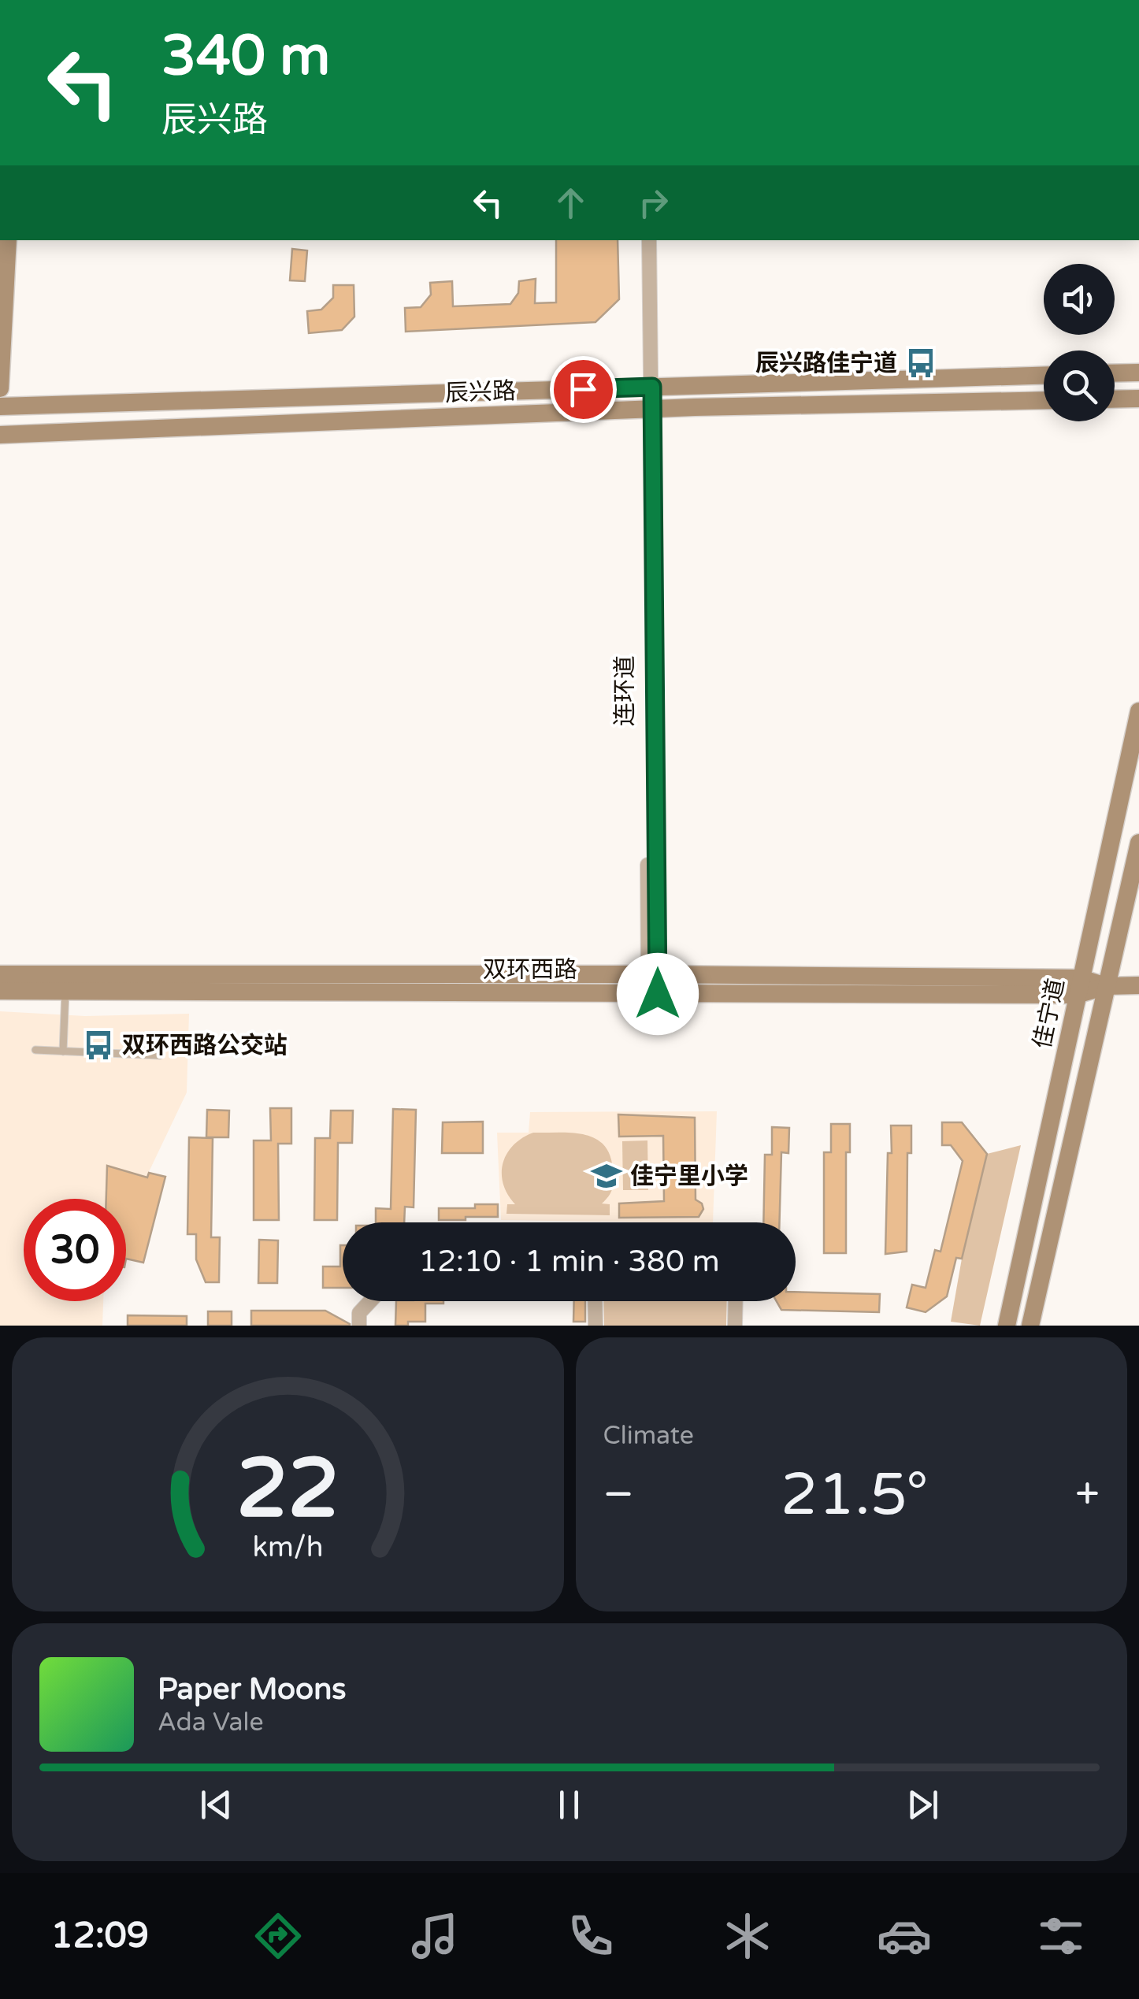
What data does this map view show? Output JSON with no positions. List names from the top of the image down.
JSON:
{
  "streets": {
    "main road": ["辰兴路", "双环西路", "佳宁道"],
    "street": ["连环道"]
  },
  "crossings": [
    ["辰兴路", "连环道"],
    ["连环道", "双环西路"],
    ["双环西路", "佳宁道"]
  ],
  "places": {
    "bus stop": ["辰兴路佳宁道", "双环西路公交站"],
    "school or university": ["佳宁里小学"]
  },
  "page": {
    "turn": ["340 m", "辰兴路"],
    "limit": "30",
    "trip": "12:10 · 1 min · 380 m",
    "tile": "Climate",
    "heat": ["−", "21.5°", "+"],
    "song": ["Paper Moons", "Ada Vale"],
    "tabs": "12:09",
    "gauge": ["22", "km/h"]
  }
}
